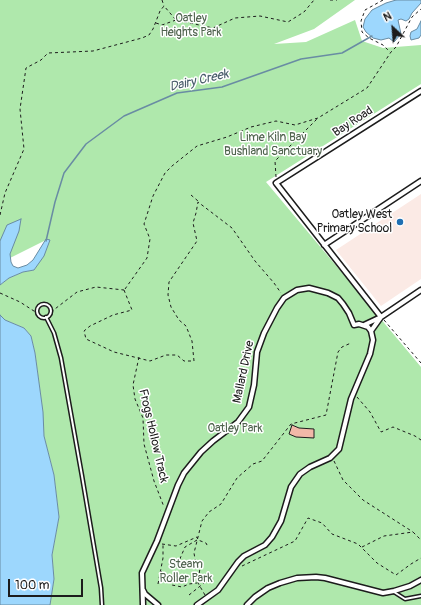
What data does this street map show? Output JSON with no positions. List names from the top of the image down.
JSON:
{
  "streets": {
    "street": ["Bay Road", "Mallard Drive"],
    "path": ["Frogs Hollow Track"]
  },
  "crossings": [
    ["Mallard Drive", "Frogs Hollow Track"]
  ],
  "water": ["Dairy Creek"],
  "parks": [
    "Oatley Heights Park",
    "Lime Kiln Bay Bushland Sanctuary",
    "Oatley Park",
    "Steam Roller Park"
  ],
  "places": ["Oatley West Primary School"],
  "scale_bar": "100 m",
  "north": "top left"
}
